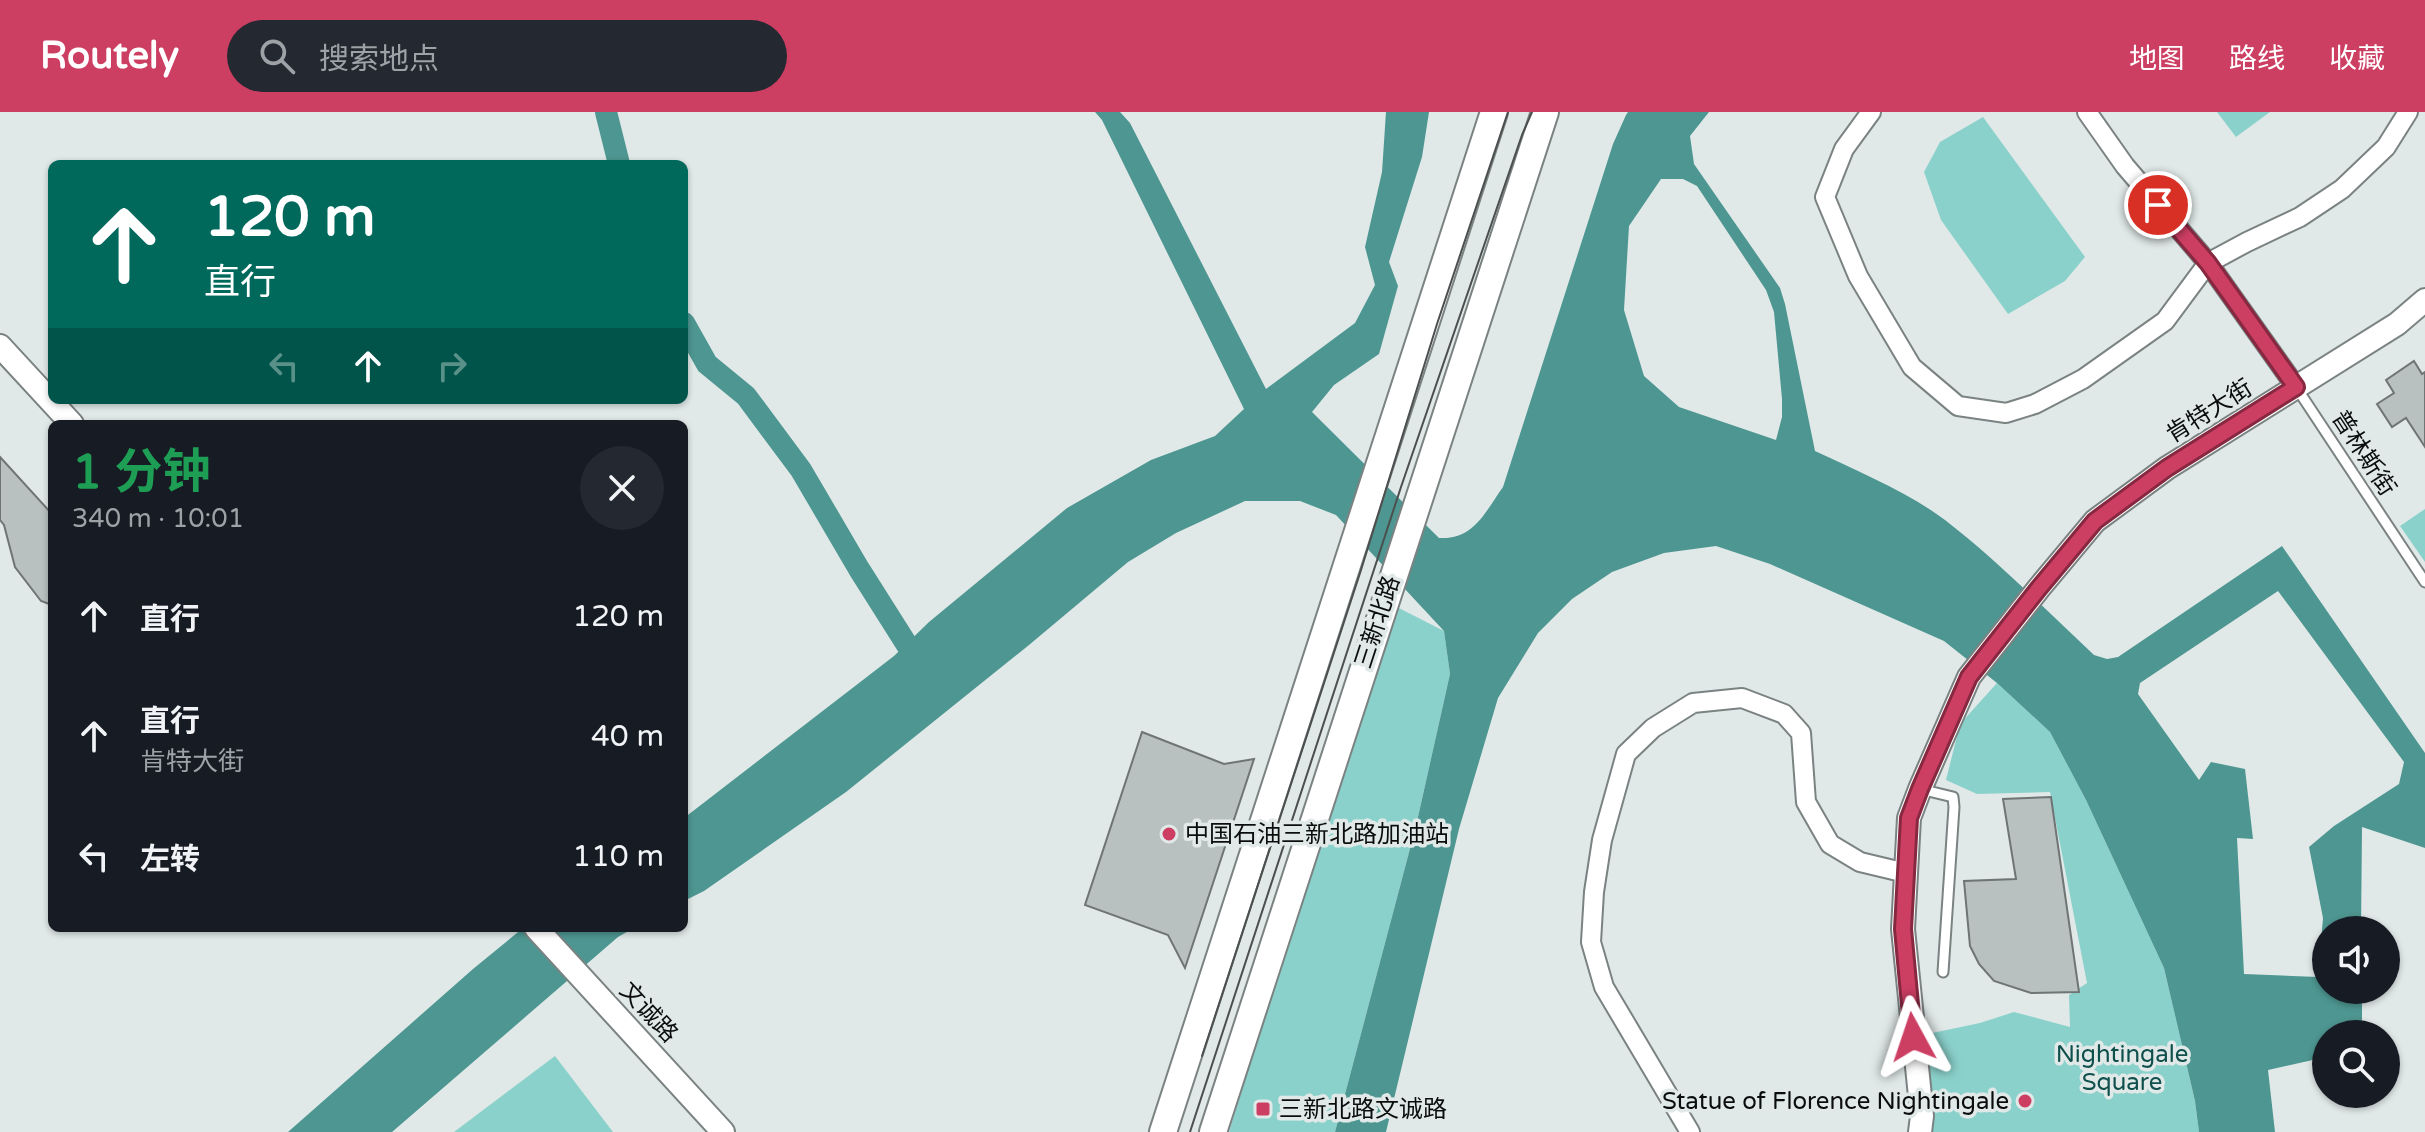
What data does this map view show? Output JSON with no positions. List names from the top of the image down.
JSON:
{
  "streets": {
    "main road": ["三新北路"],
    "street": ["肯特大街", "文诚路"],
    "lane": ["普林斯街"]
  },
  "crossings": [
    ["肯特大街", "普林斯街"]
  ],
  "parks": ["Nightingale Square"],
  "places": {
    "other": ["中国石油三新北路加油站", "Statue of Florence Nightingale"],
    "transit": ["三新北路文诚路"]
  },
  "page": {
    "header": "Routely",
    "search": "搜索地点",
    "nav": ["地图", "路线", "收藏"],
    "turn": ["120 m", "直行"],
    "heading": ["1 分钟", "340 m · 10:01"],
    "list": [
      {
        "name": "直行",
        "value": "120 m"
      },
      {
        "name": "直行",
        "note": "肯特大街",
        "value": "40 m"
      },
      {
        "name": "左转",
        "value": "110 m"
      }
    ]
  }
}
